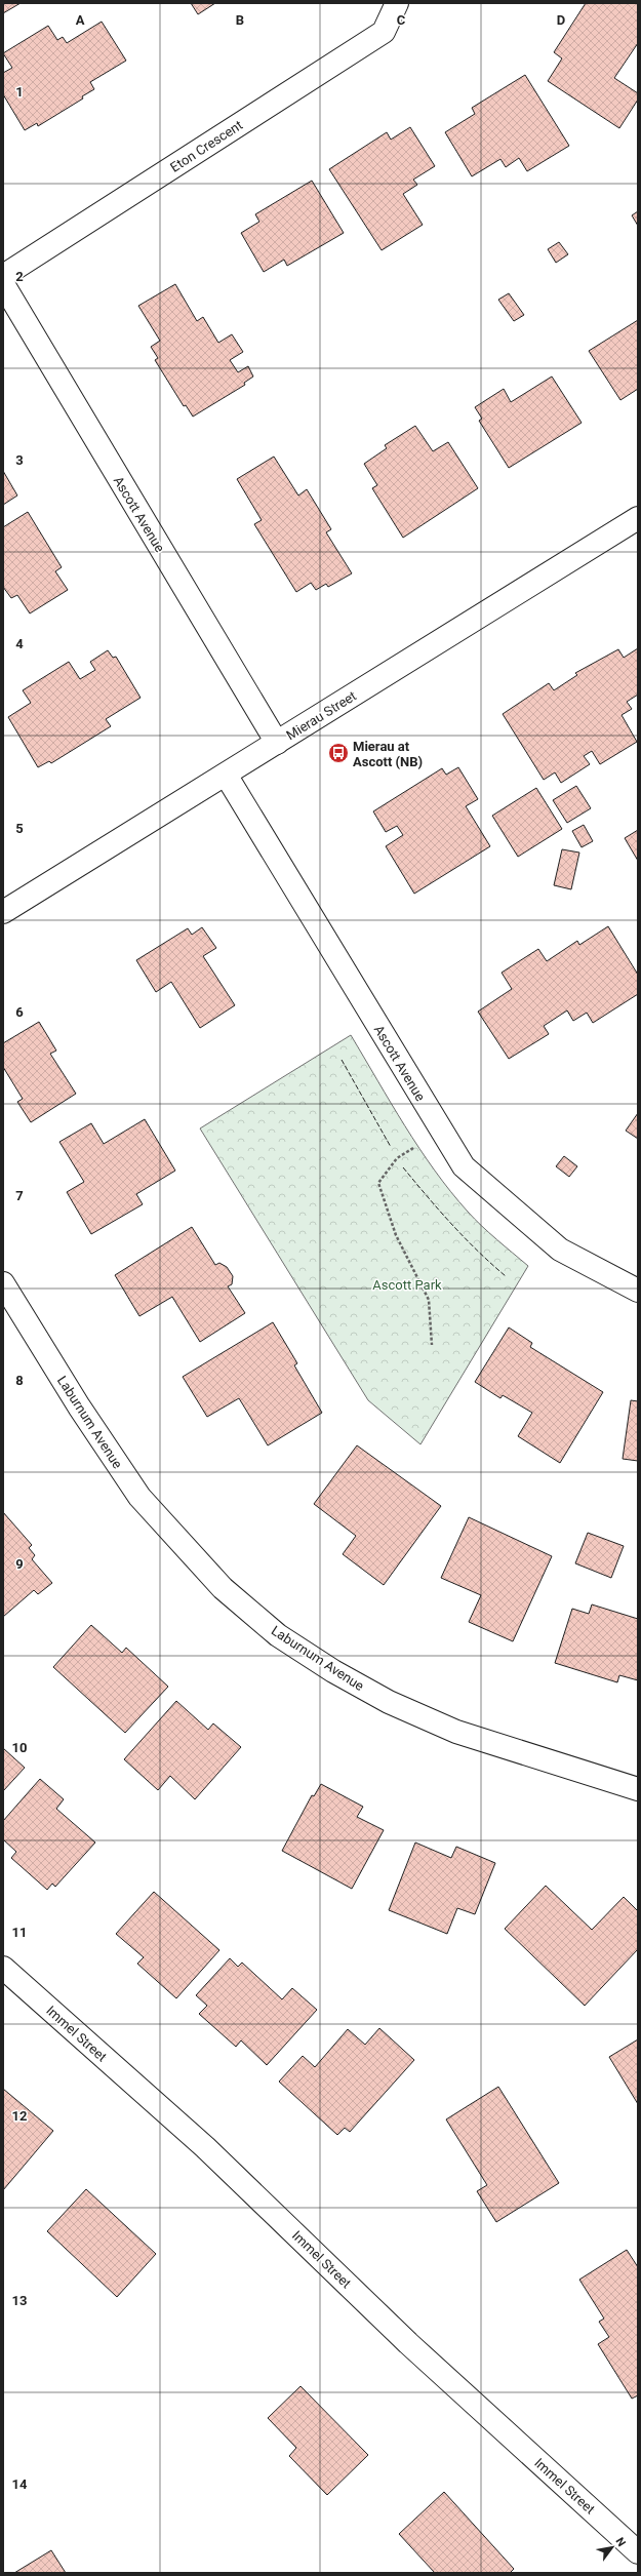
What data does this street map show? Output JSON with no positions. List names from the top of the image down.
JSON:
{
  "streets": {
    "street": [
      "Eton Crescent",
      "Ascott Avenue",
      "Mierau Street",
      "Laburnum Avenue",
      "Immel Street"
    ]
  },
  "crossings": [
    ["Ascott Avenue", "Mierau Street"]
  ],
  "parks": ["Ascott Park"],
  "places": {
    "bus stop": ["Mierau at Ascott (NB)"]
  },
  "north": "top right",
  "grid": {
    "columns": [
      "A",
      "B",
      "C",
      "D"
    ],
    "rows": [
      "1",
      "2",
      "3",
      "4",
      "5",
      "6",
      "7",
      "8",
      "9",
      "10",
      "11",
      "12",
      "13",
      "14"
    ]
  }
}
